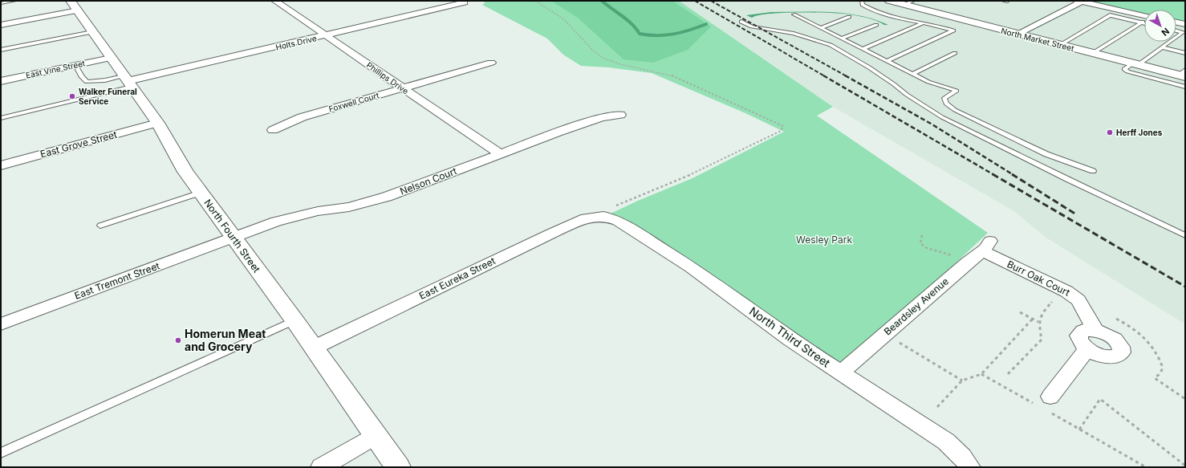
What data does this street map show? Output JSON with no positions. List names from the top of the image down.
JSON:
{
  "streets": {
    "street": [
      "North Market Street",
      "Holts Drive",
      "East Vine Street",
      "Phillips Drive",
      "Foxwell Court",
      "East Grove Street",
      "Nelson Court",
      "North Fourth Street",
      "East Eureka Street",
      "Burr Oak Court",
      "East Tremont Street",
      "Beardsley Avenue",
      "North Third Street"
    ]
  },
  "crossings": [
    ["Holts Drive", "Phillips Drive"],
    ["Holts Drive", "North Fourth Street"],
    ["East Vine Street", "North Fourth Street"],
    ["Phillips Drive", "Foxwell Court"],
    ["Phillips Drive", "Nelson Court"],
    ["East Grove Street", "North Fourth Street"],
    ["Nelson Court", "North Fourth Street"],
    ["Nelson Court", "East Tremont Street"],
    ["North Fourth Street", "East Eureka Street"],
    ["North Fourth Street", "East Tremont Street"],
    ["East Eureka Street", "North Third Street"],
    ["Burr Oak Court", "Beardsley Avenue"],
    ["Beardsley Avenue", "North Third Street"]
  ],
  "parks": ["Wesley Park"],
  "places": ["Walker Funeral Service", "Herff Jones", "Homerun Meat and Grocery"],
  "north": "bottom right"
}
